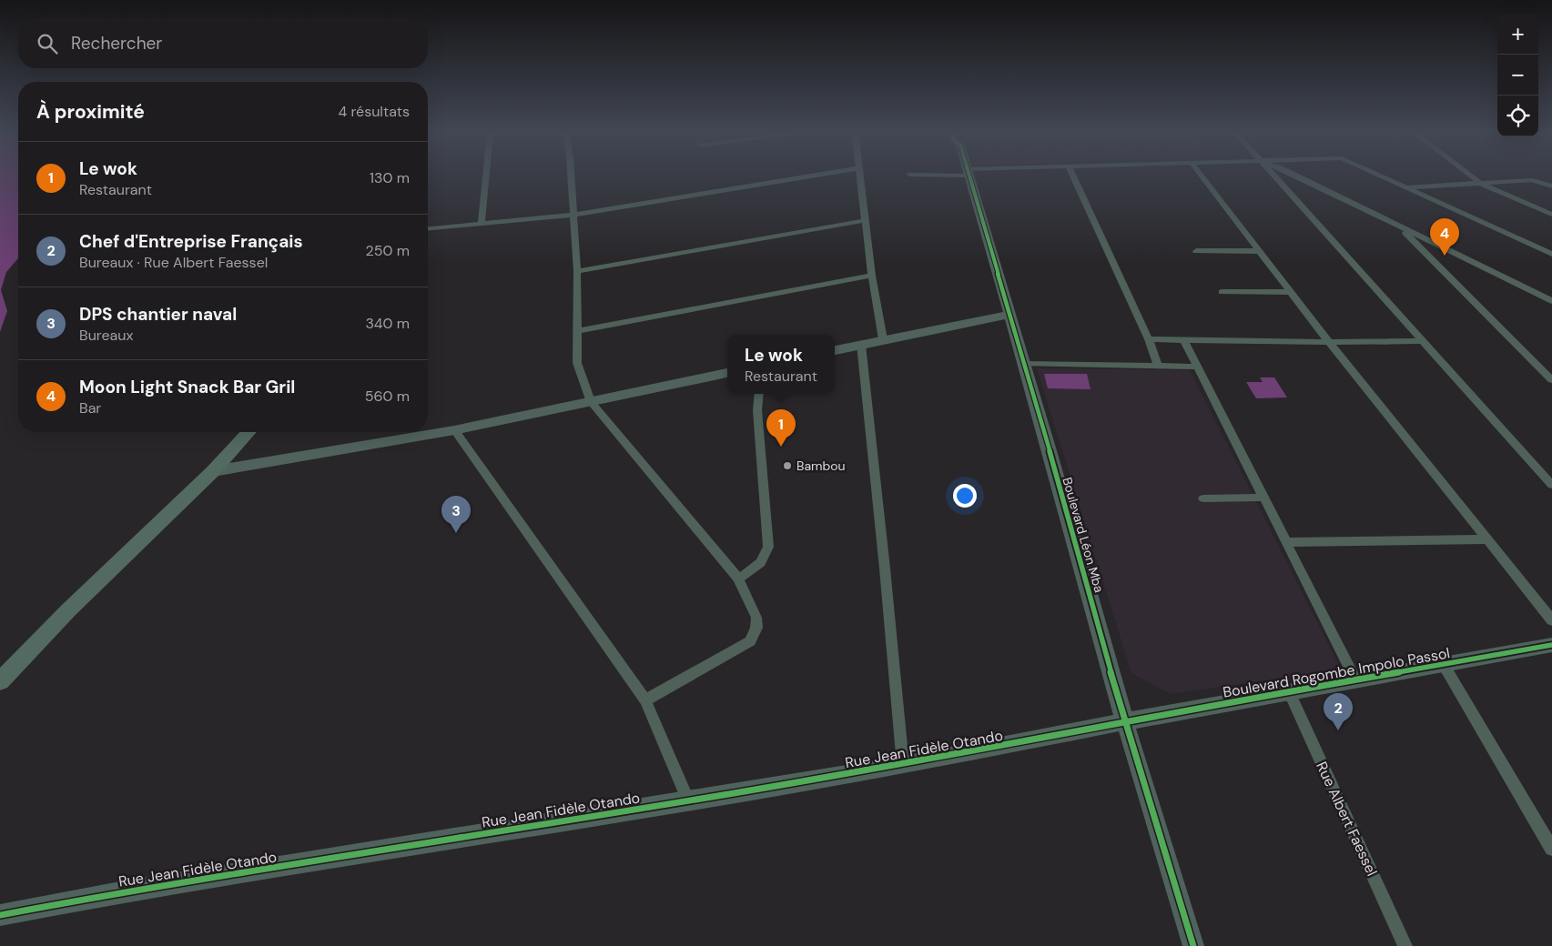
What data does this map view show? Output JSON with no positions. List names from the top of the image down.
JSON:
{
  "streets": {
    "street": [
      "Boulevard Léon Mba",
      "Boulevard Rogombe Impolo Passol",
      "Rue Jean Fidèle Otando",
      "Rue Albert Faessel"
    ]
  },
  "crossings": [
    ["Boulevard Léon Mba", "Boulevard Rogombe Impolo Passol"],
    ["Boulevard Léon Mba", "Rue Jean Fidèle Otando"],
    ["Boulevard Rogombe Impolo Passol", "Rue Jean Fidèle Otando"],
    ["Boulevard Rogombe Impolo Passol", "Rue Albert Faessel"]
  ],
  "places": ["Bambou"],
  "page": {
    "map_buttons": ["+", "−"],
    "search": "Rechercher",
    "heading": ["À proximité", "4 résultats"],
    "list": [
      {
        "mark": "1",
        "name": "Le wok",
        "note": "Restaurant",
        "value": "130 m"
      },
      {
        "mark": "2",
        "name": "Chef d'Entreprise Français",
        "note": "Bureaux · Rue Albert Faessel",
        "value": "250 m"
      },
      {
        "mark": "3",
        "name": "DPS chantier naval",
        "note": "Bureaux",
        "value": "340 m"
      },
      {
        "mark": "4",
        "name": "Moon Light Snack Bar Gril",
        "note": "Bar",
        "value": "560 m"
      }
    ],
    "pins": [
      "4",
      "1",
      "3",
      "2"
    ],
    "popup": ["Le wok", "Restaurant"]
  }
}
